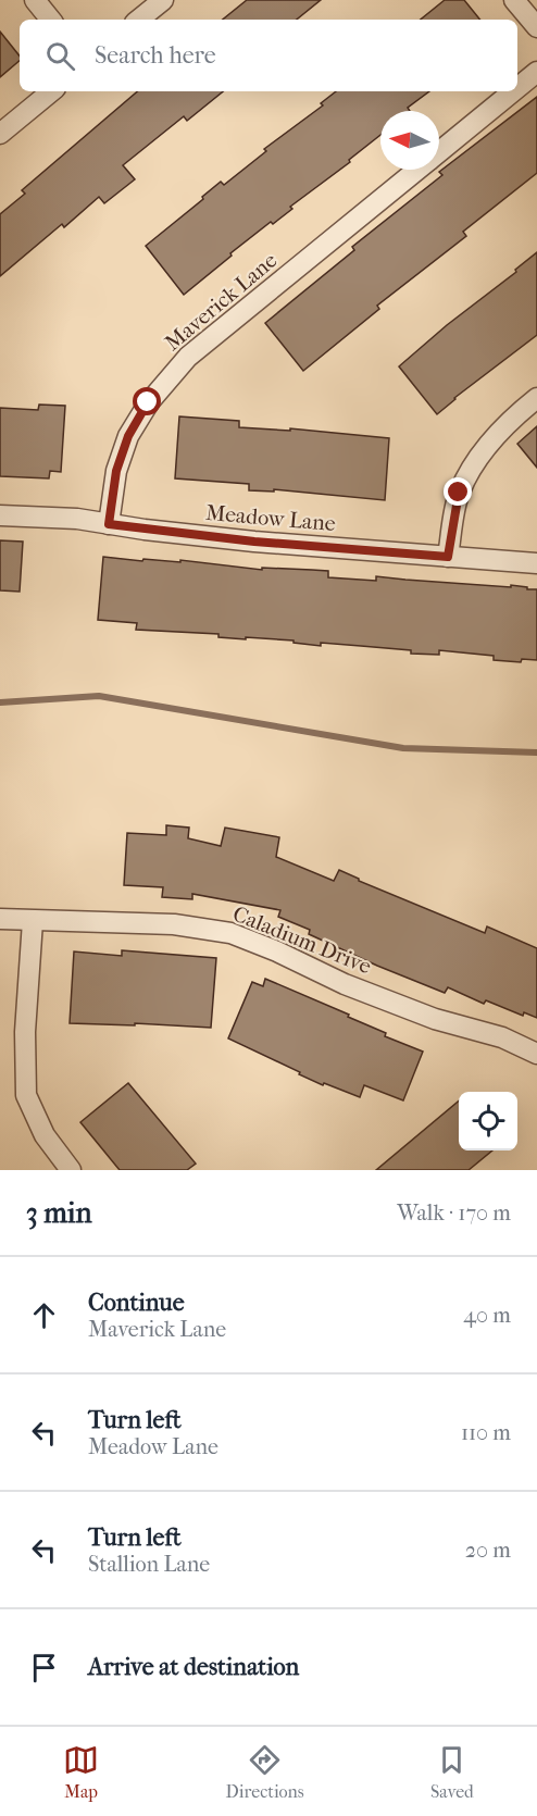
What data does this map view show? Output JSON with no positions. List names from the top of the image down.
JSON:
{
  "streets": {
    "street": ["Maverick Lane", "Meadow Lane", "Caladium Drive"]
  },
  "crossings": [
    ["Maverick Lane", "Meadow Lane"]
  ],
  "north": "left",
  "page": {
    "search": "Search here",
    "heading": ["3 min", "Walk · 170 m"],
    "list": [
      ["Continue", "Maverick Lane", "40 m"],
      ["Turn left", "Meadow Lane", "110 m"],
      ["Turn left", "Stallion Lane", "20 m"],
      "Arrive at destination"
    ],
    "nav": ["Map", "Directions", "Saved"]
  }
}
